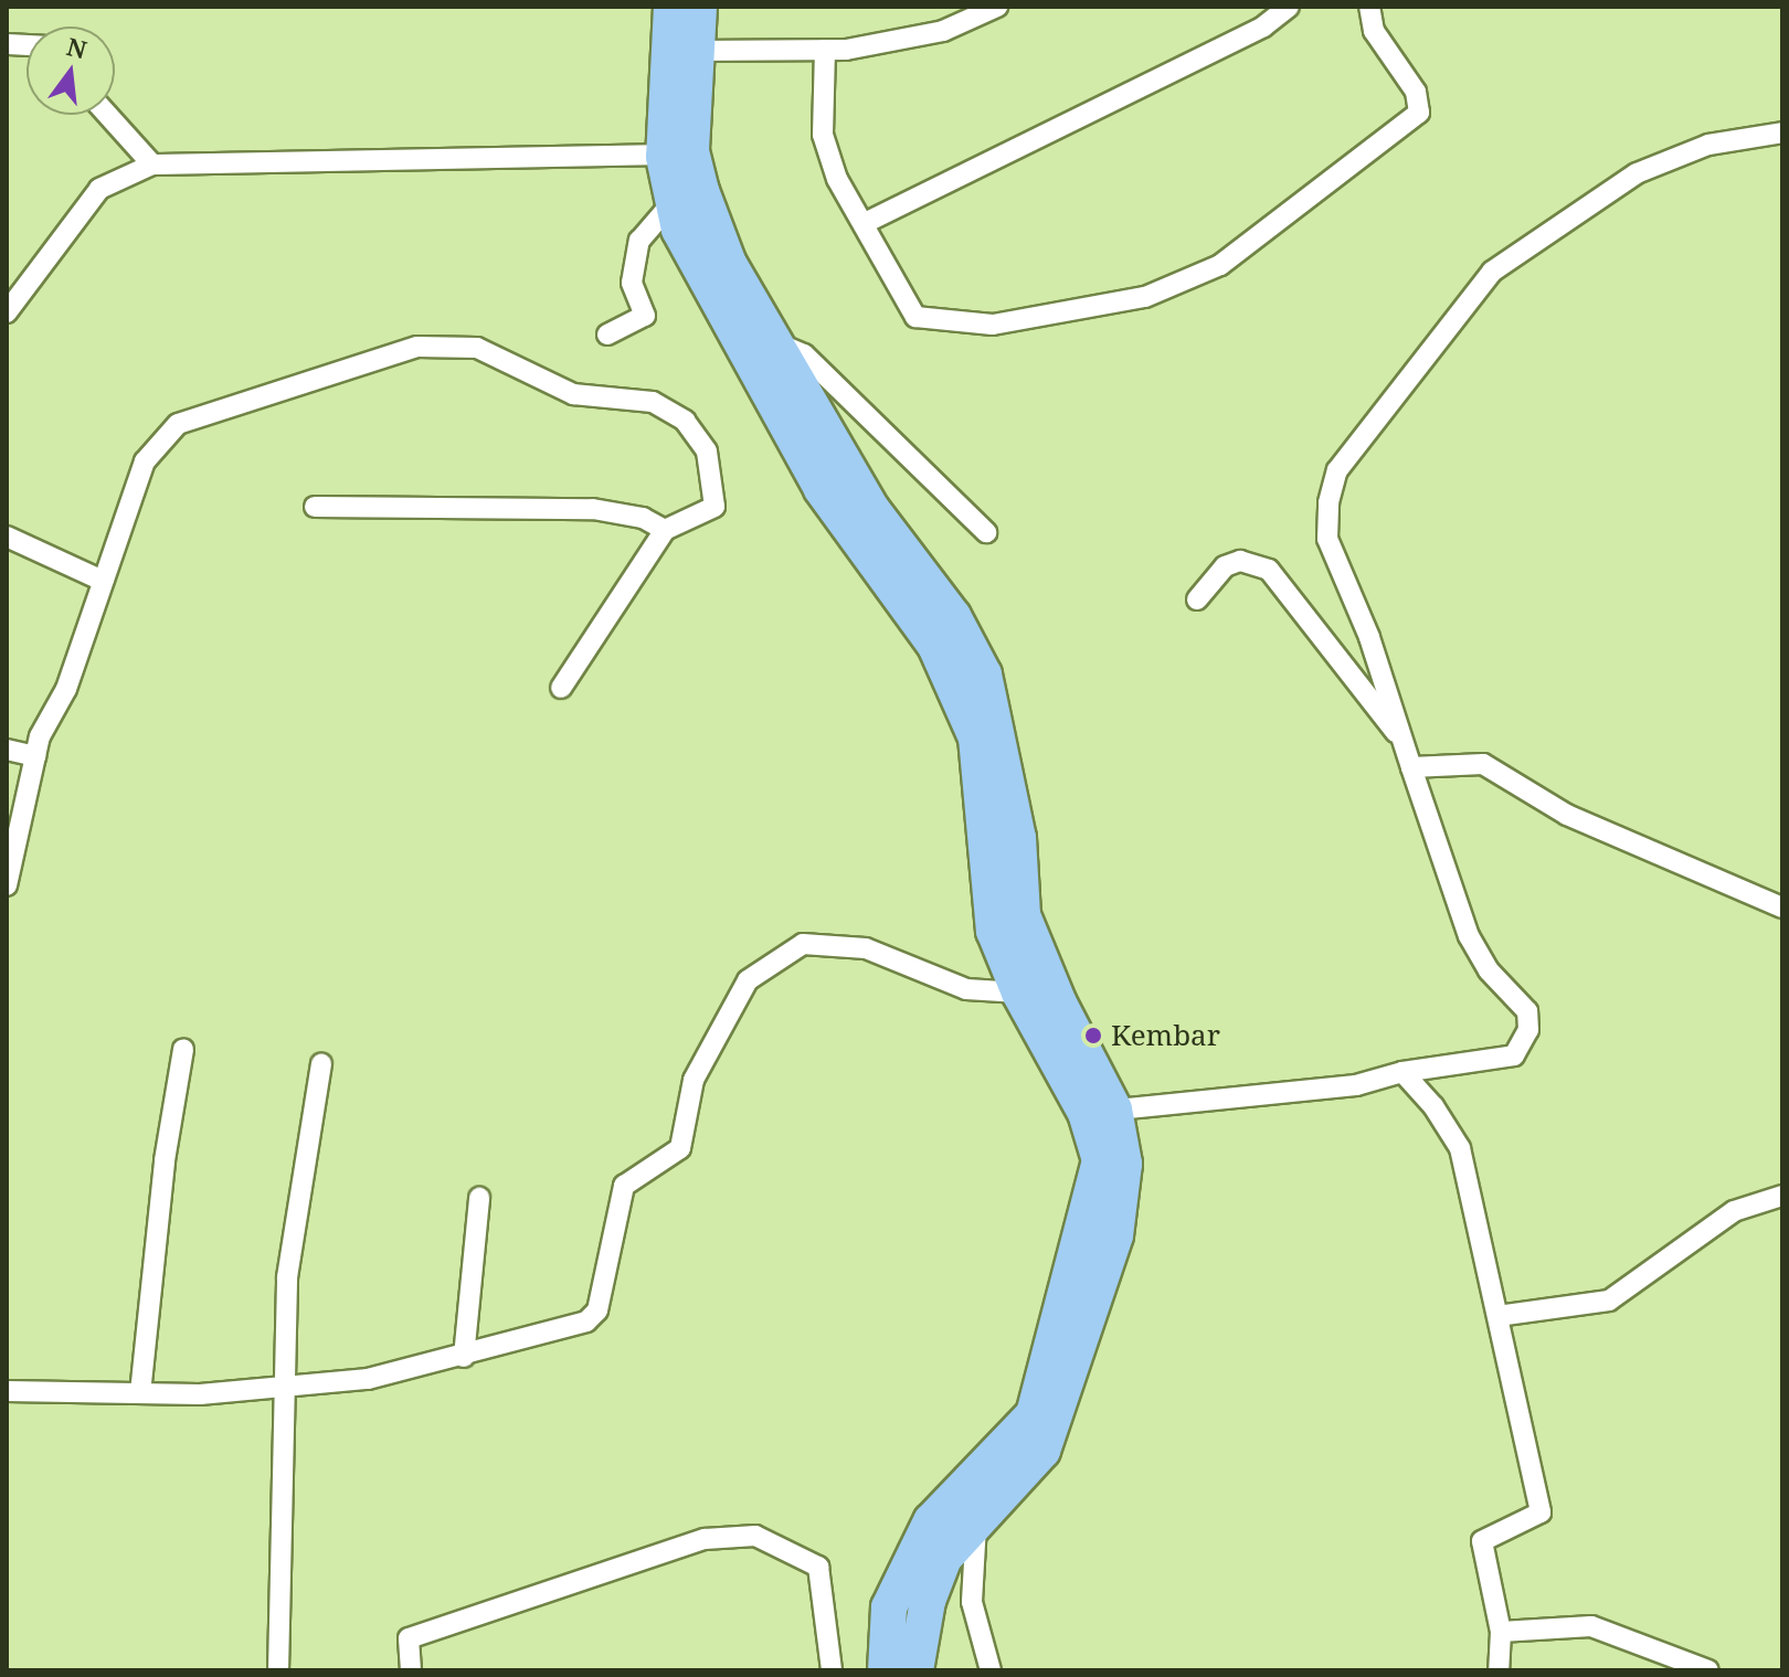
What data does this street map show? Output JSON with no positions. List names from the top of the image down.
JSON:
{
  "places": ["Kembar"],
  "north": "top"
}
